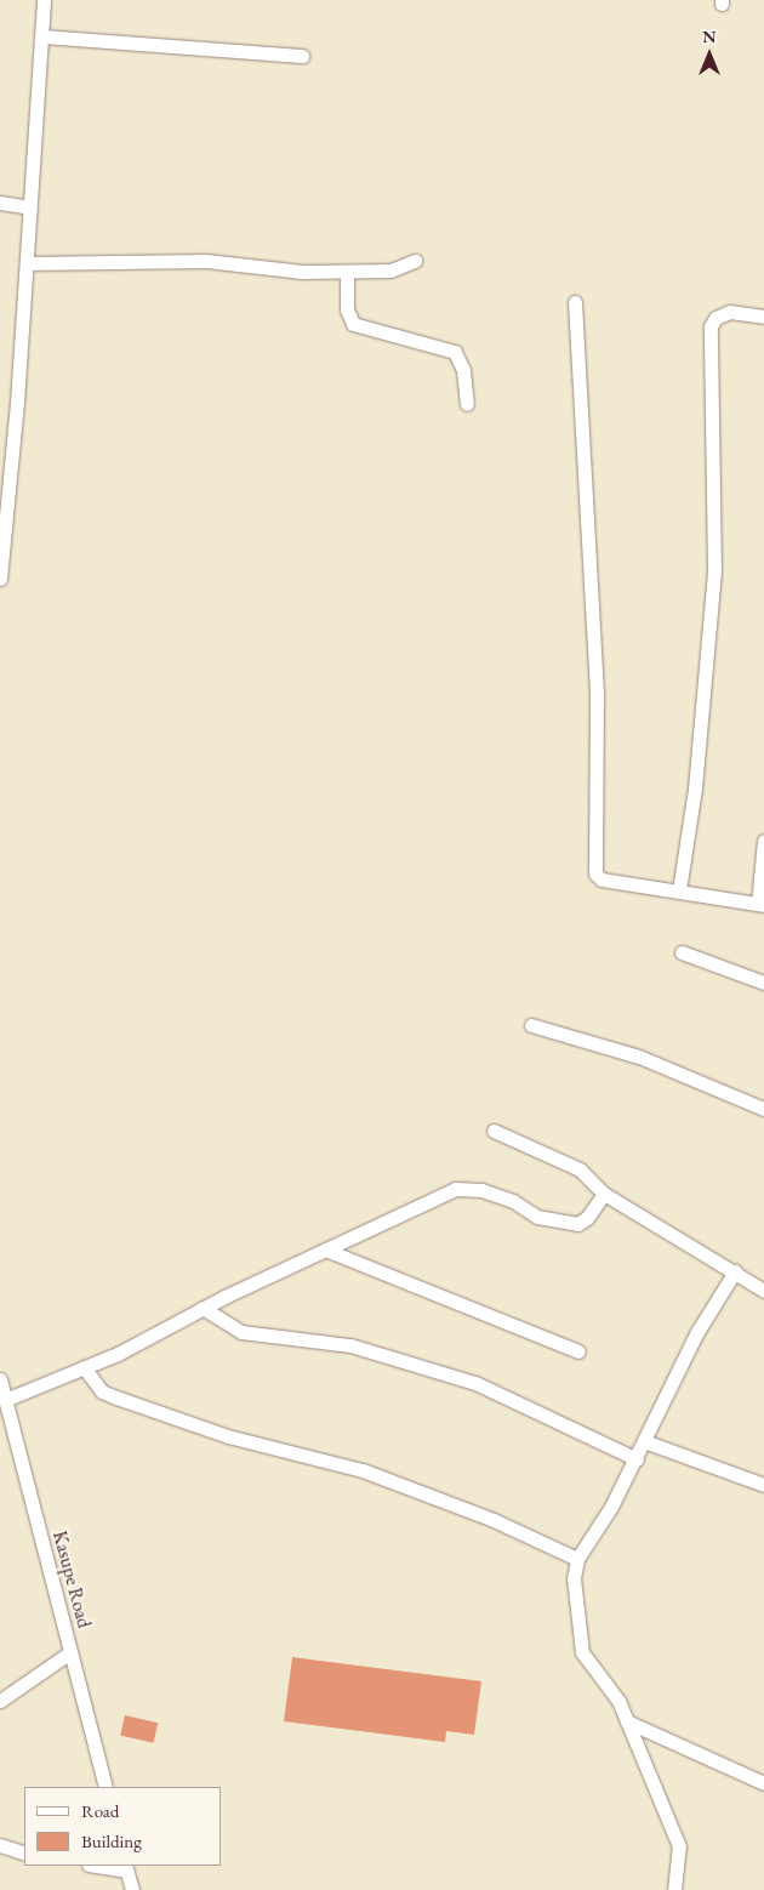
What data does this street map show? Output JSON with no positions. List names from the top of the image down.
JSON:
{
  "streets": {
    "street": ["Kasupe Road"]
  },
  "legend": ["Road", "Building"],
  "north": "top"
}
